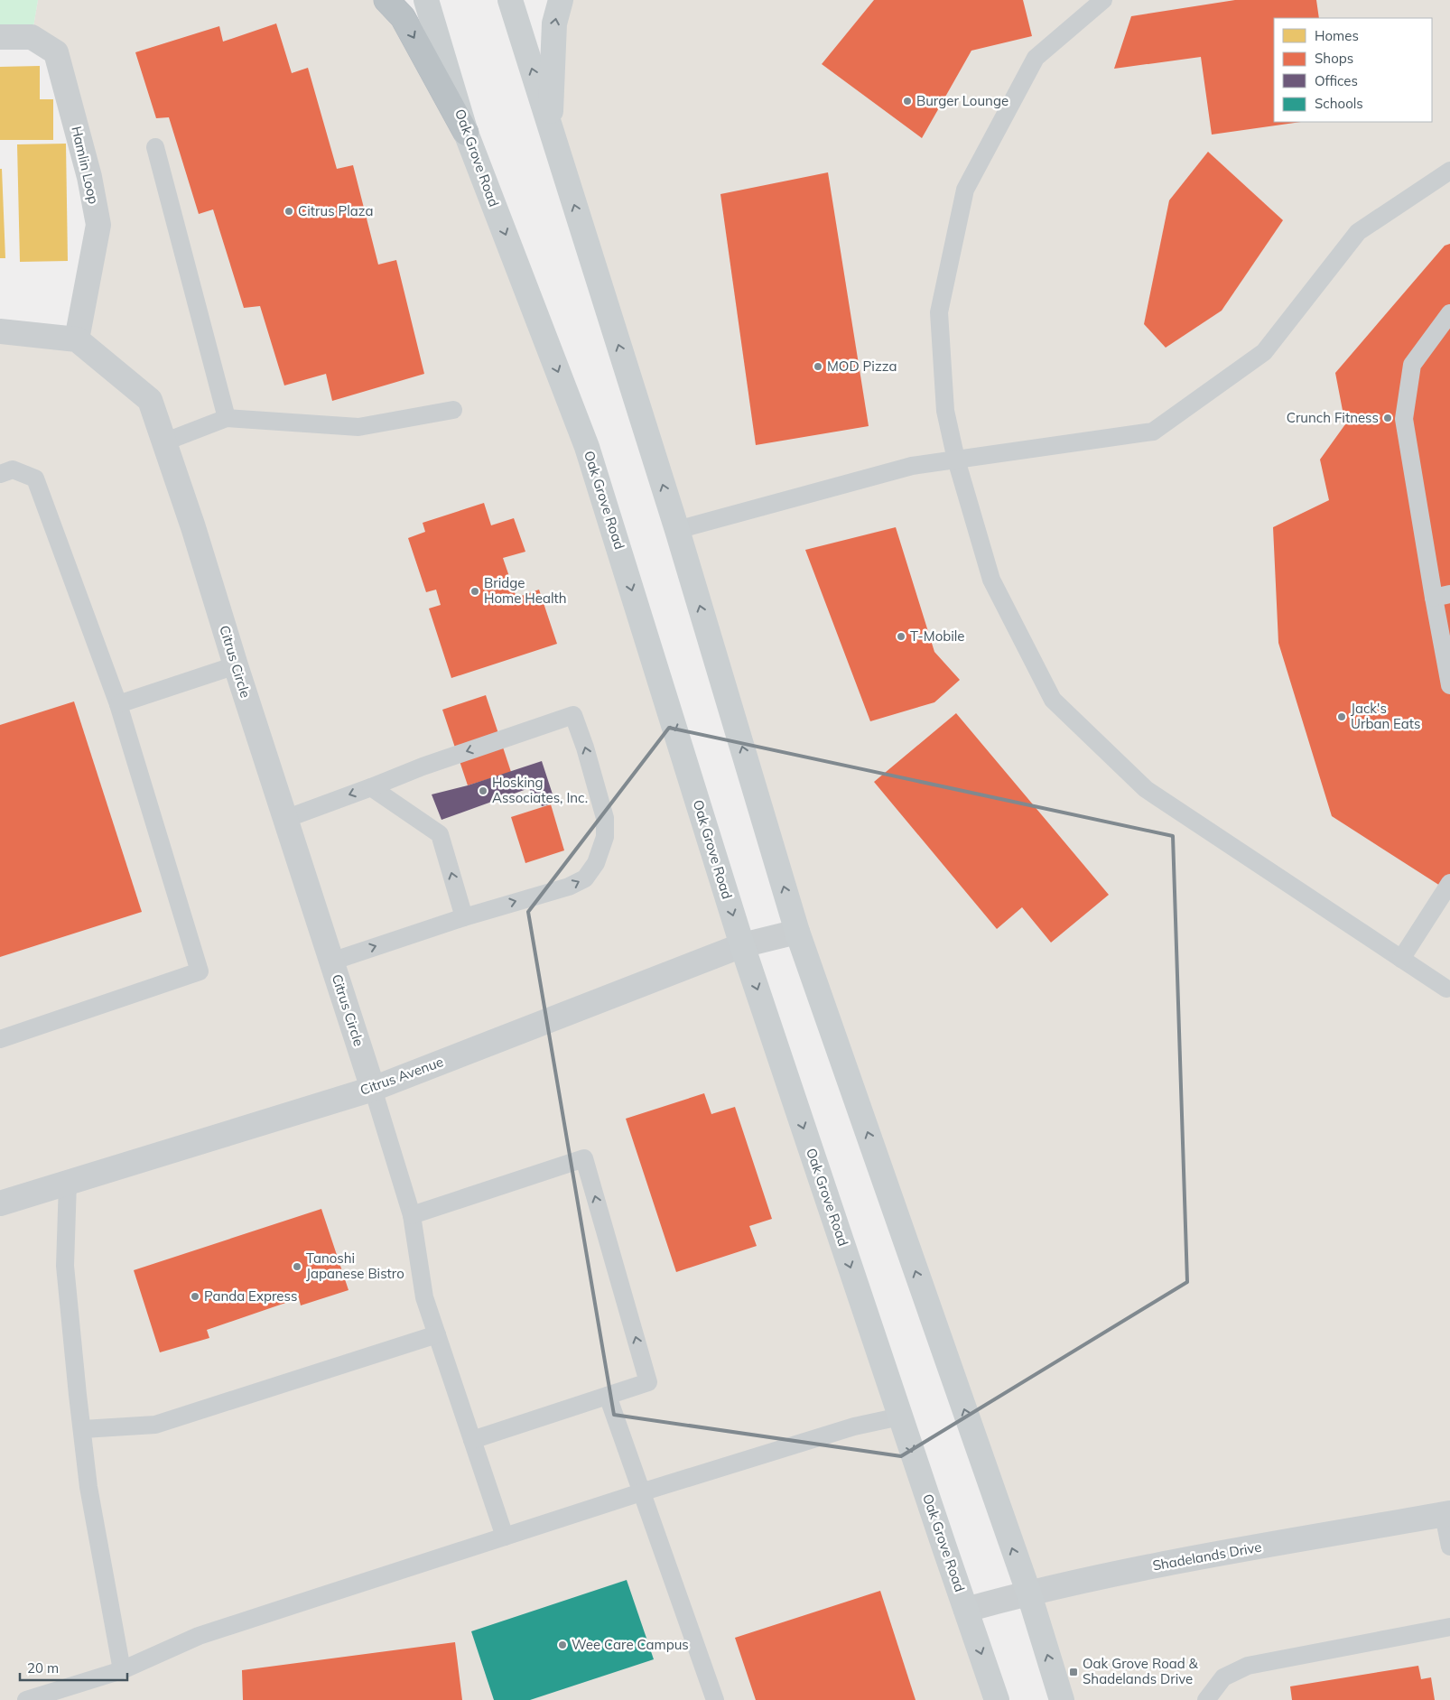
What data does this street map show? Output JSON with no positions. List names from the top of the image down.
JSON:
{
  "streets": {
    "main road": ["Oak Grove Road"],
    "street": [
      "Hamlin Loop",
      "Citrus Circle",
      "Citrus Avenue",
      "Shadelands Drive"
    ]
  },
  "crossings": [
    ["Oak Grove Road", "Citrus Avenue"],
    ["Oak Grove Road", "Shadelands Drive"],
    ["Hamlin Loop", "Citrus Circle"],
    ["Citrus Circle", "Citrus Avenue"]
  ],
  "places": {
    "other": [
      "Burger Lounge",
      "Citrus Plaza",
      "MOD Pizza",
      "Crunch Fitness",
      "Bridge Home Health",
      "T-Mobile",
      "Jack's Urban Eats",
      "Hosking Associates, Inc.",
      "Tanoshi Japanese Bistro",
      "Panda Express",
      "Wee Care Campus"
    ],
    "transit": ["Oak Grove Road & Shadelands Drive"]
  },
  "legend": [
    "Homes",
    "Shops",
    "Offices",
    "Schools"
  ],
  "scale_bar": "20 m"
}
